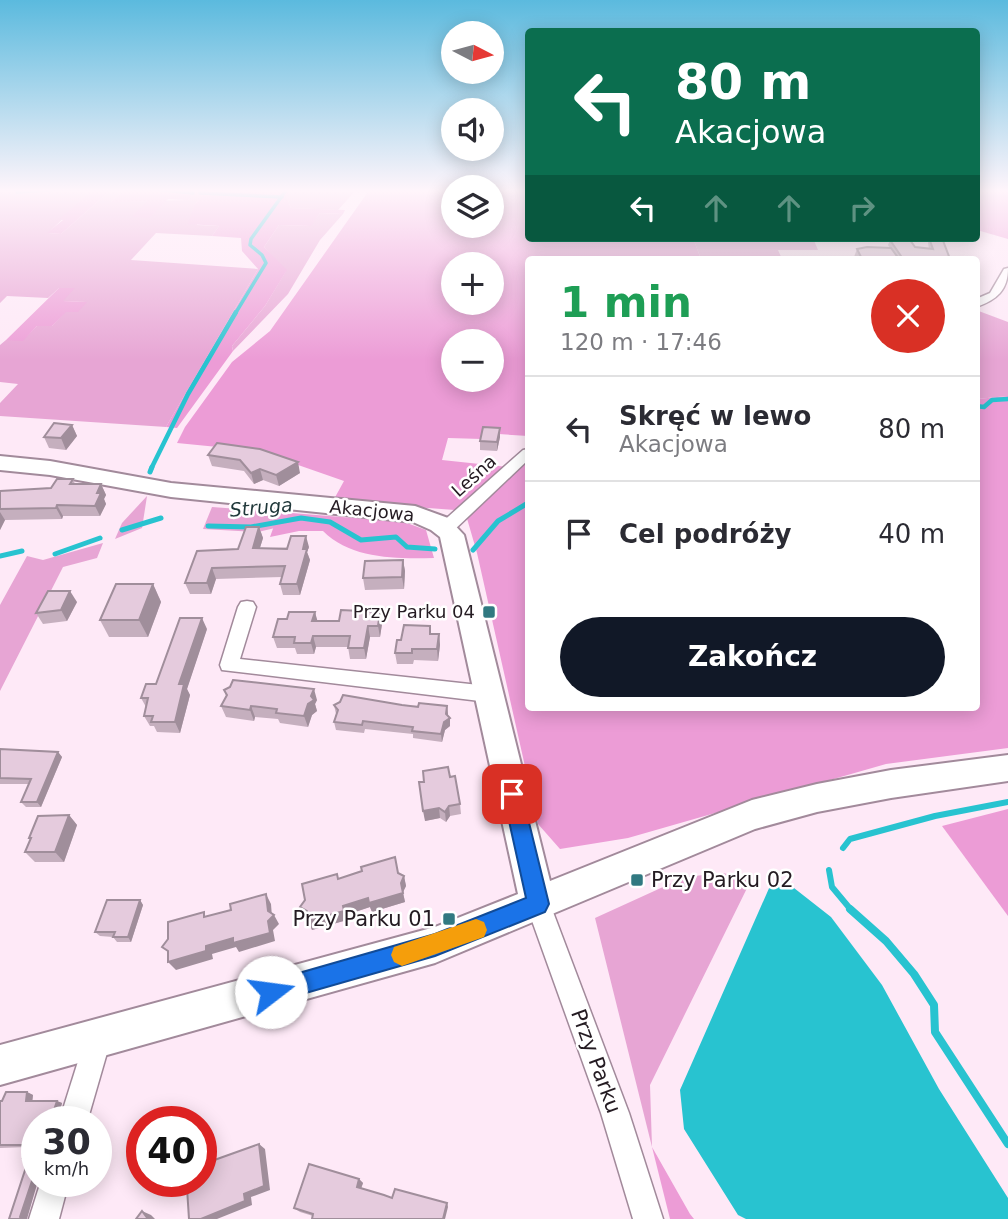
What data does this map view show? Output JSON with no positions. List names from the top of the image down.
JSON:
{
  "streets": {
    "street": ["Leśna", "Akacjowa", "Przy Parku"]
  },
  "crossings": [
    ["Leśna", "Akacjowa"]
  ],
  "water": ["Struga"],
  "places": {
    "transit": ["Przy Parku 04", "Przy Parku 02", "Przy Parku 01"]
  },
  "north": "right",
  "page": {
    "map_buttons": ["+", "−"],
    "turn": ["80 m", "Akacjowa"],
    "heading": ["1 min", "120 m · 17:46"],
    "list": [
      {
        "name": "Skręć w lewo",
        "note": "Akacjowa",
        "value": "80 m"
      },
      {
        "name": "Cel podróży",
        "value": "40 m"
      }
    ],
    "buttons": "Zakończ",
    "speed": "30 km/h",
    "limit": "40"
  }
}
